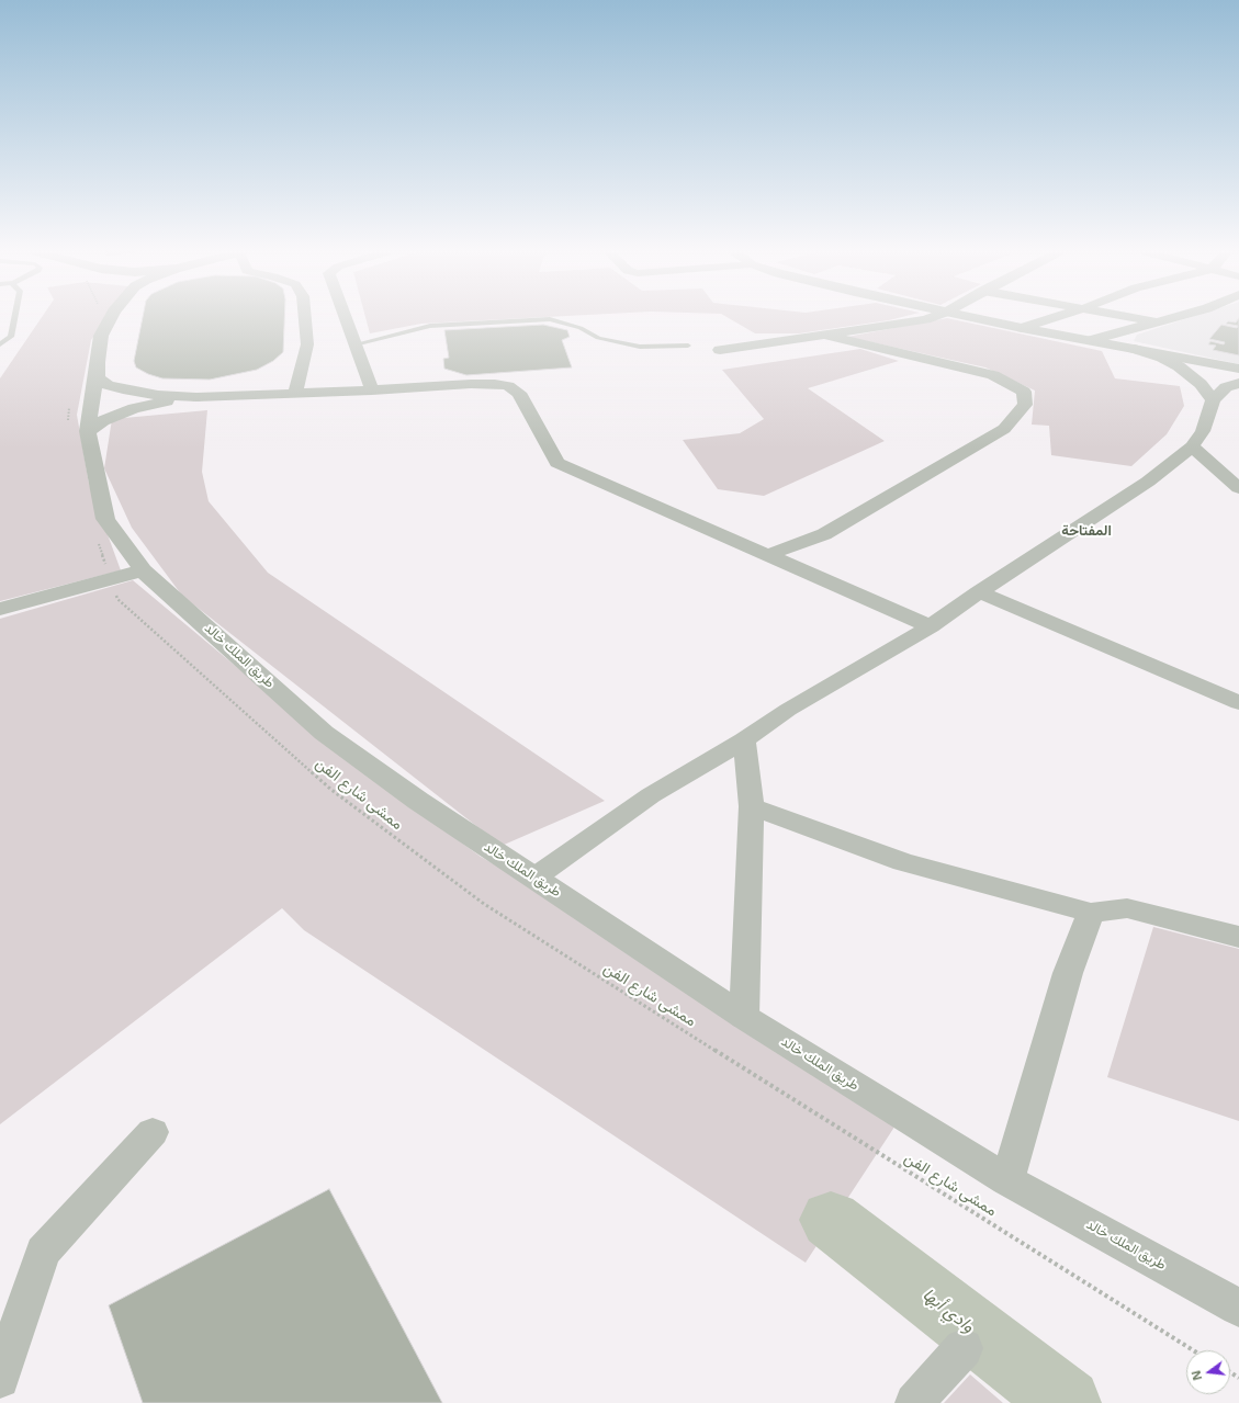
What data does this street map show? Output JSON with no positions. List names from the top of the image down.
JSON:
{
  "streets": {
    "street": ["طريق الملك خالد"],
    "path": ["ممشى شارع الفن"]
  },
  "districts": ["المفتاحة"],
  "water": ["وادي أبها"],
  "north": "left"
}
